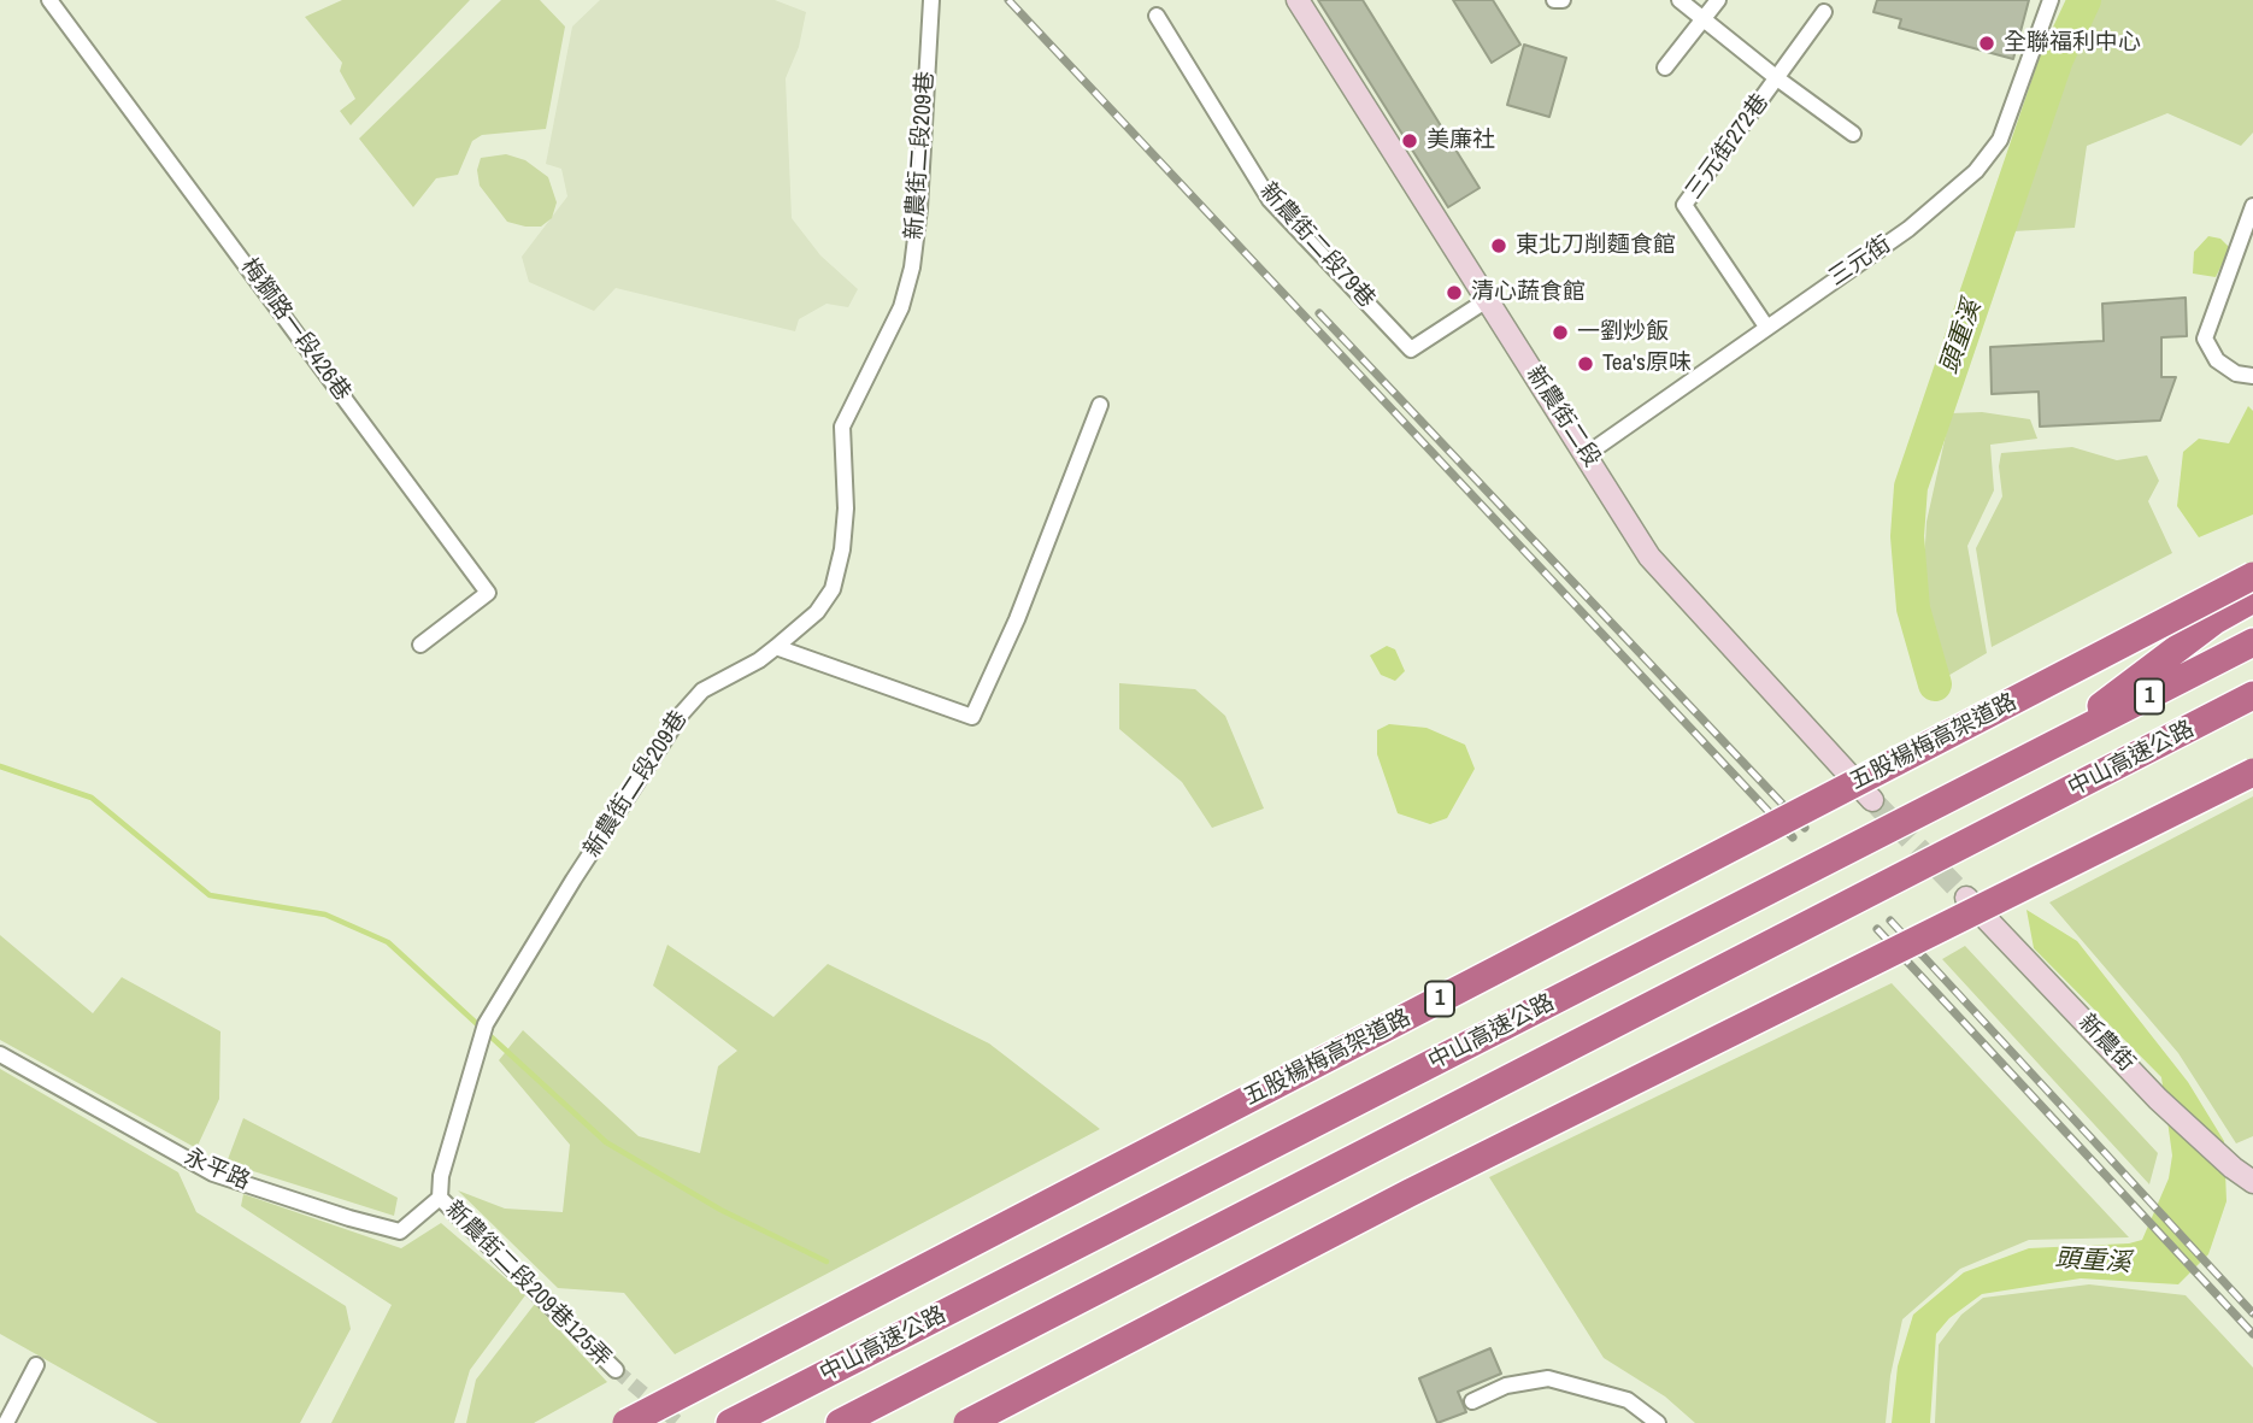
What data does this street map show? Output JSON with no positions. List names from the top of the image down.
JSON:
{
  "streets": {
    "highway": ["1", "五股楊梅高架道路", "中山高速公路"],
    "street": [
      "三元街272巷",
      "新農街二段209巷",
      "新農街二段79巷",
      "三元街",
      "梅獅路一段426巷",
      "新農街二段",
      "新農街",
      "永平路",
      "新農街二段209巷125弄"
    ]
  },
  "crossings": [
    ["三元街272巷", "三元街"],
    ["新農街二段209巷", "永平路"],
    ["新農街二段209巷", "新農街二段209巷125弄"],
    ["新農街二段79巷", "新農街二段"],
    ["三元街", "新農街二段"],
    ["永平路", "新農街二段209巷125弄"]
  ],
  "water": ["頭重溪"],
  "places": [
    "全聯福利中心",
    "美廉社",
    "東北刀削麵食館",
    "清心蔬食館",
    "一劉炒飯",
    "Tea's原味"
  ]
}
